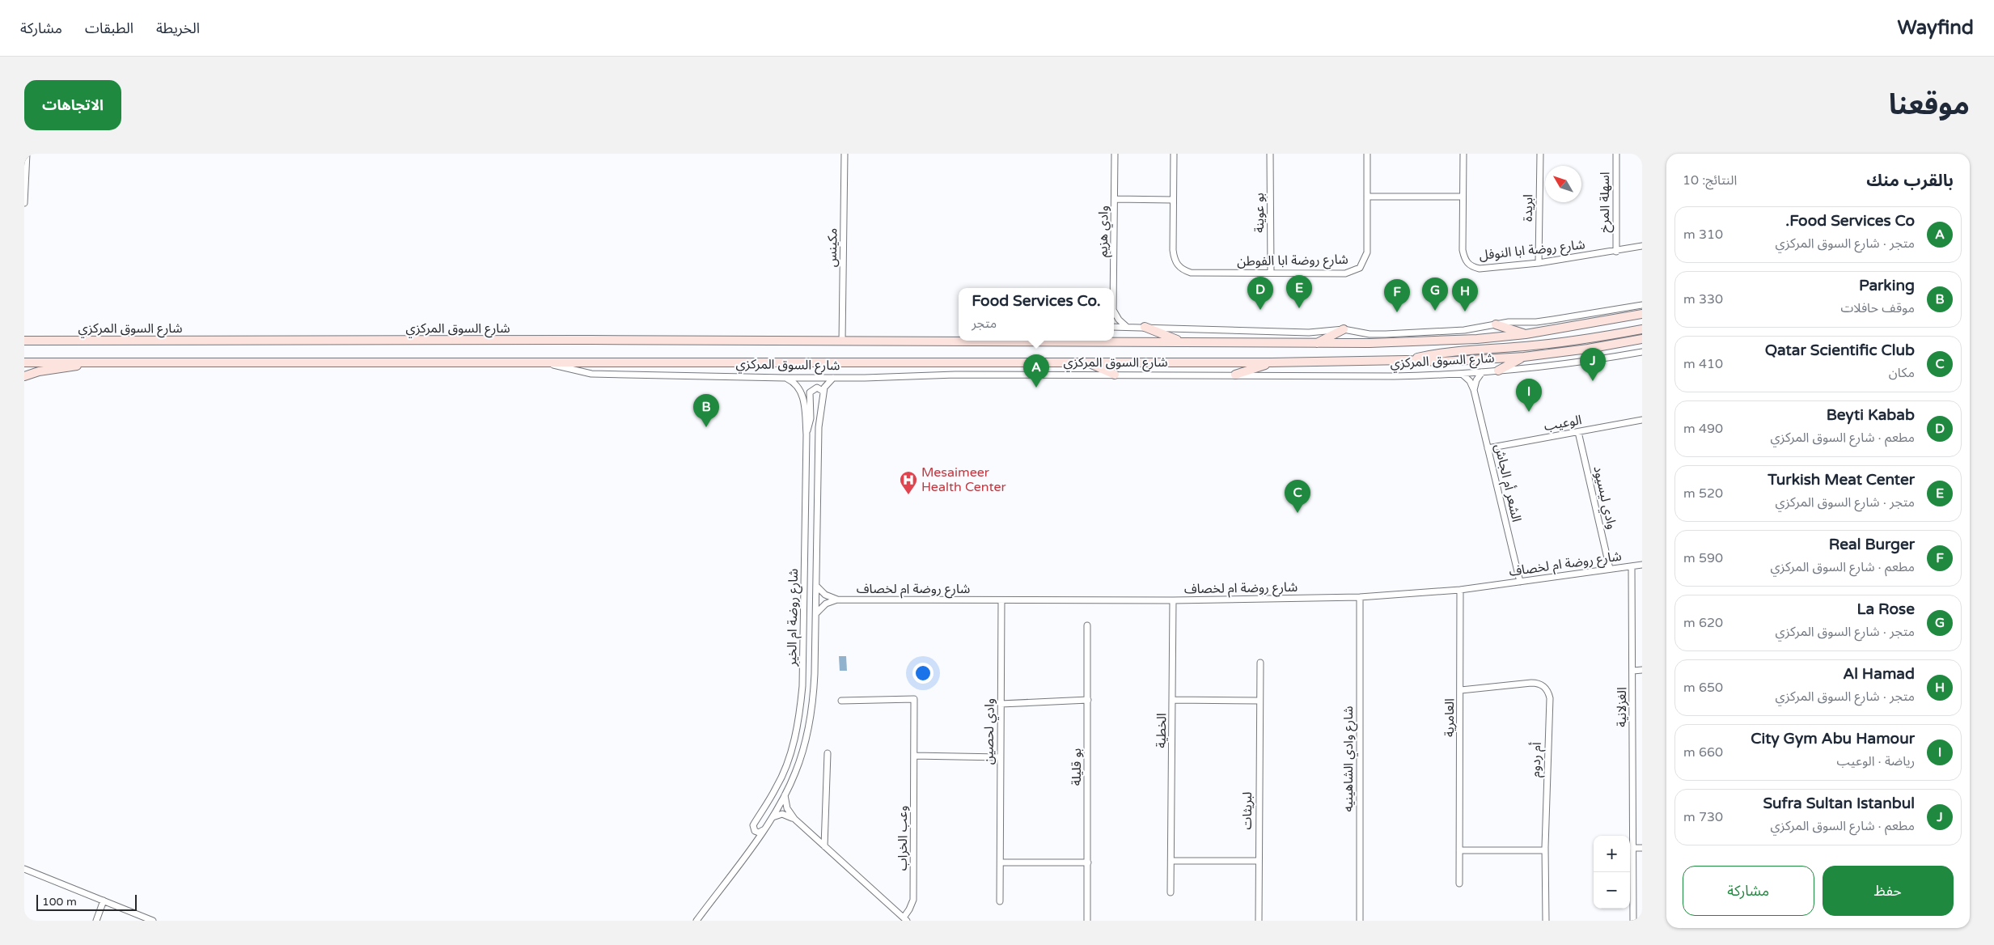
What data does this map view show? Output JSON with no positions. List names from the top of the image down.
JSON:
{
  "streets": {
    "main road": ["شارع السوق المركزي"],
    "street": [
      "اسهلة المرخ",
      "ابريدة",
      "بو عوينة",
      "وادي هزيم",
      "مكينس",
      "شارع روضة ابا النوفل",
      "شارع روضة ابا الفوطن",
      "الوعيب",
      "الشعر أم الجاش",
      "وادي ليسيود",
      "شارع روضة ام لخصاف",
      "شارع روضة ام الخير",
      "الغزلانية",
      "العامرية",
      "الخطية",
      "وادي لحصين",
      "شارع وادي الشاهينيه",
      "أم ردوم",
      "بو قليلة",
      "لبريثات",
      "وعب الخراب"
    ]
  },
  "crossings": [
    ["اسهلة المرخ", "شارع روضة ابا النوفل"],
    ["ابريدة", "شارع روضة ابا النوفل"],
    ["بو عوينة", "شارع روضة ابا الفوطن"],
    ["مكينس", "شارع السوق المركزي"],
    ["شارع السوق المركزي", "الشعر أم الجاش"],
    ["شارع السوق المركزي", "شارع روضة ام الخير"],
    ["الوعيب", "الشعر أم الجاش"],
    ["الوعيب", "وادي ليسيود"],
    ["الشعر أم الجاش", "شارع روضة ام لخصاف"],
    ["وادي ليسيود", "شارع روضة ام لخصاف"],
    ["شارع روضة ام لخصاف", "شارع روضة ام الخير"],
    ["شارع روضة ام لخصاف", "الغزلانية"],
    ["شارع روضة ام لخصاف", "العامرية"],
    ["شارع روضة ام لخصاف", "الخطية"],
    ["شارع روضة ام لخصاف", "وادي لحصين"],
    ["شارع روضة ام لخصاف", "شارع وادي الشاهينيه"],
    ["العامرية", "أم ردوم"]
  ],
  "places": {
    "hospital": ["Mesaimeer Health Center"]
  },
  "scale_bar": "100 m",
  "north": "top left",
  "page": {
    "header": "Wayfind",
    "nav": ["الخريطة", "الطبقات", "مشاركة"],
    "title": "موقعنا",
    "buttons": [
      "الاتجاهات",
      ["حفظ", "مشاركة"]
    ],
    "heading": ["بالقرب منك", "النتائج: 10"],
    "list": [
      {
        "mark": "A",
        "name": "Food Services Co.",
        "note": "متجر · شارع السوق المركزي",
        "value": "310 m"
      },
      {
        "mark": "B",
        "name": "Parking",
        "note": "موقف حافلات",
        "value": "330 m"
      },
      {
        "mark": "C",
        "name": "Qatar Scientific Club",
        "note": "مكان",
        "value": "410 m"
      },
      {
        "mark": "D",
        "name": "Beyti Kabab",
        "note": "مطعم · شارع السوق المركزي",
        "value": "490 m"
      },
      {
        "mark": "E",
        "name": "Turkish Meat Center",
        "note": "متجر · شارع السوق المركزي",
        "value": "520 m"
      },
      {
        "mark": "F",
        "name": "Real Burger",
        "note": "مطعم · شارع السوق المركزي",
        "value": "590 m"
      },
      {
        "mark": "G",
        "name": "La Rose",
        "note": "متجر · شارع السوق المركزي",
        "value": "620 m"
      },
      {
        "mark": "H",
        "name": "Al Hamad",
        "note": "متجر · شارع السوق المركزي",
        "value": "650 m"
      },
      {
        "mark": "I",
        "name": "City Gym Abu Hamour",
        "note": "رياضة · الوعيب",
        "value": "660 m"
      },
      {
        "mark": "J",
        "name": "Sufra Sultan Istanbul",
        "note": "مطعم · شارع السوق المركزي",
        "value": "730 m"
      }
    ],
    "pins": [
      "E",
      "D",
      "G",
      "H",
      "F",
      "J",
      "A",
      "I",
      "B",
      "C"
    ],
    "popup": ["Food Services Co.", "متجر"],
    "map_buttons": ["+", "−"],
    "scale": "100 m"
  }
}
